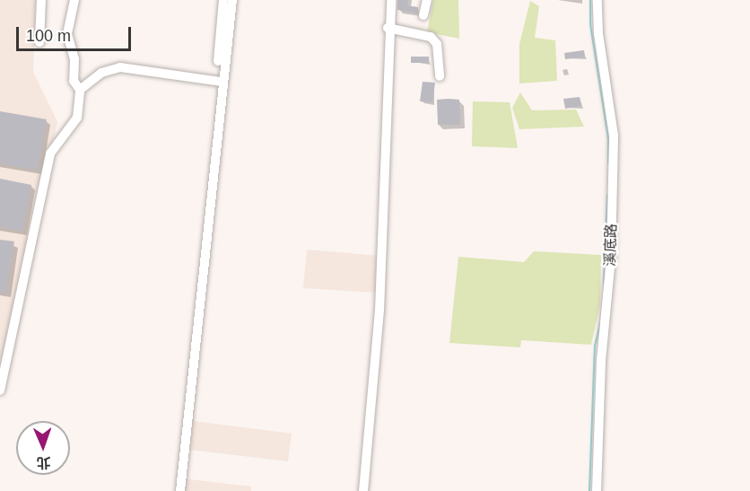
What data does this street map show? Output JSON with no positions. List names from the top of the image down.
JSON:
{
  "streets": {
    "street": ["溪底路"]
  },
  "scale_bar": "100 m",
  "north": "bottom"
}
